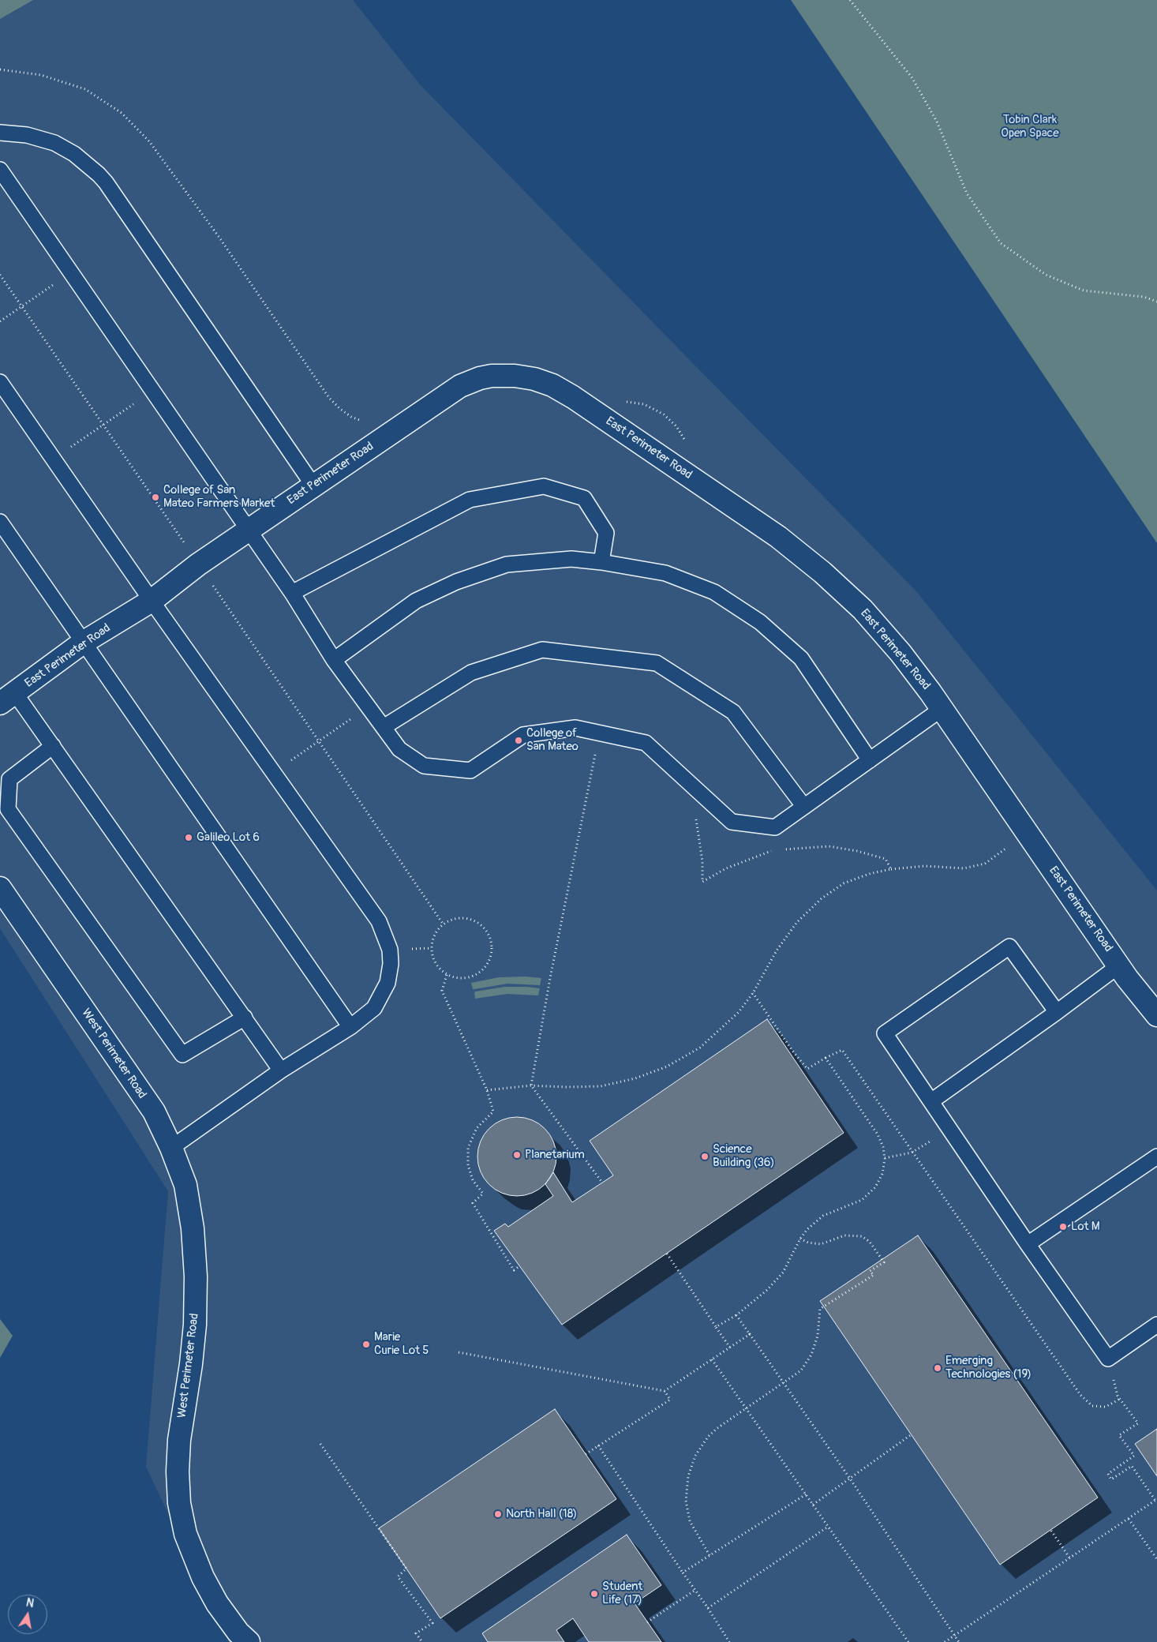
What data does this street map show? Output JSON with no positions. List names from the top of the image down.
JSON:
{
  "streets": {
    "street": ["East Perimeter Road", "West Perimeter Road"]
  },
  "parks": ["Tobin Clark Open Space"],
  "places": [
    "College of San Mateo Farmers Market",
    "College of San Mateo",
    "Galileo Lot 6",
    "Planetarium",
    "Science Building (36)",
    "Lot M",
    "Marie Curie Lot 5",
    "Emerging Technologies (19)",
    "North Hall (18)",
    "Student Life (17)"
  ],
  "north": "top"
}
